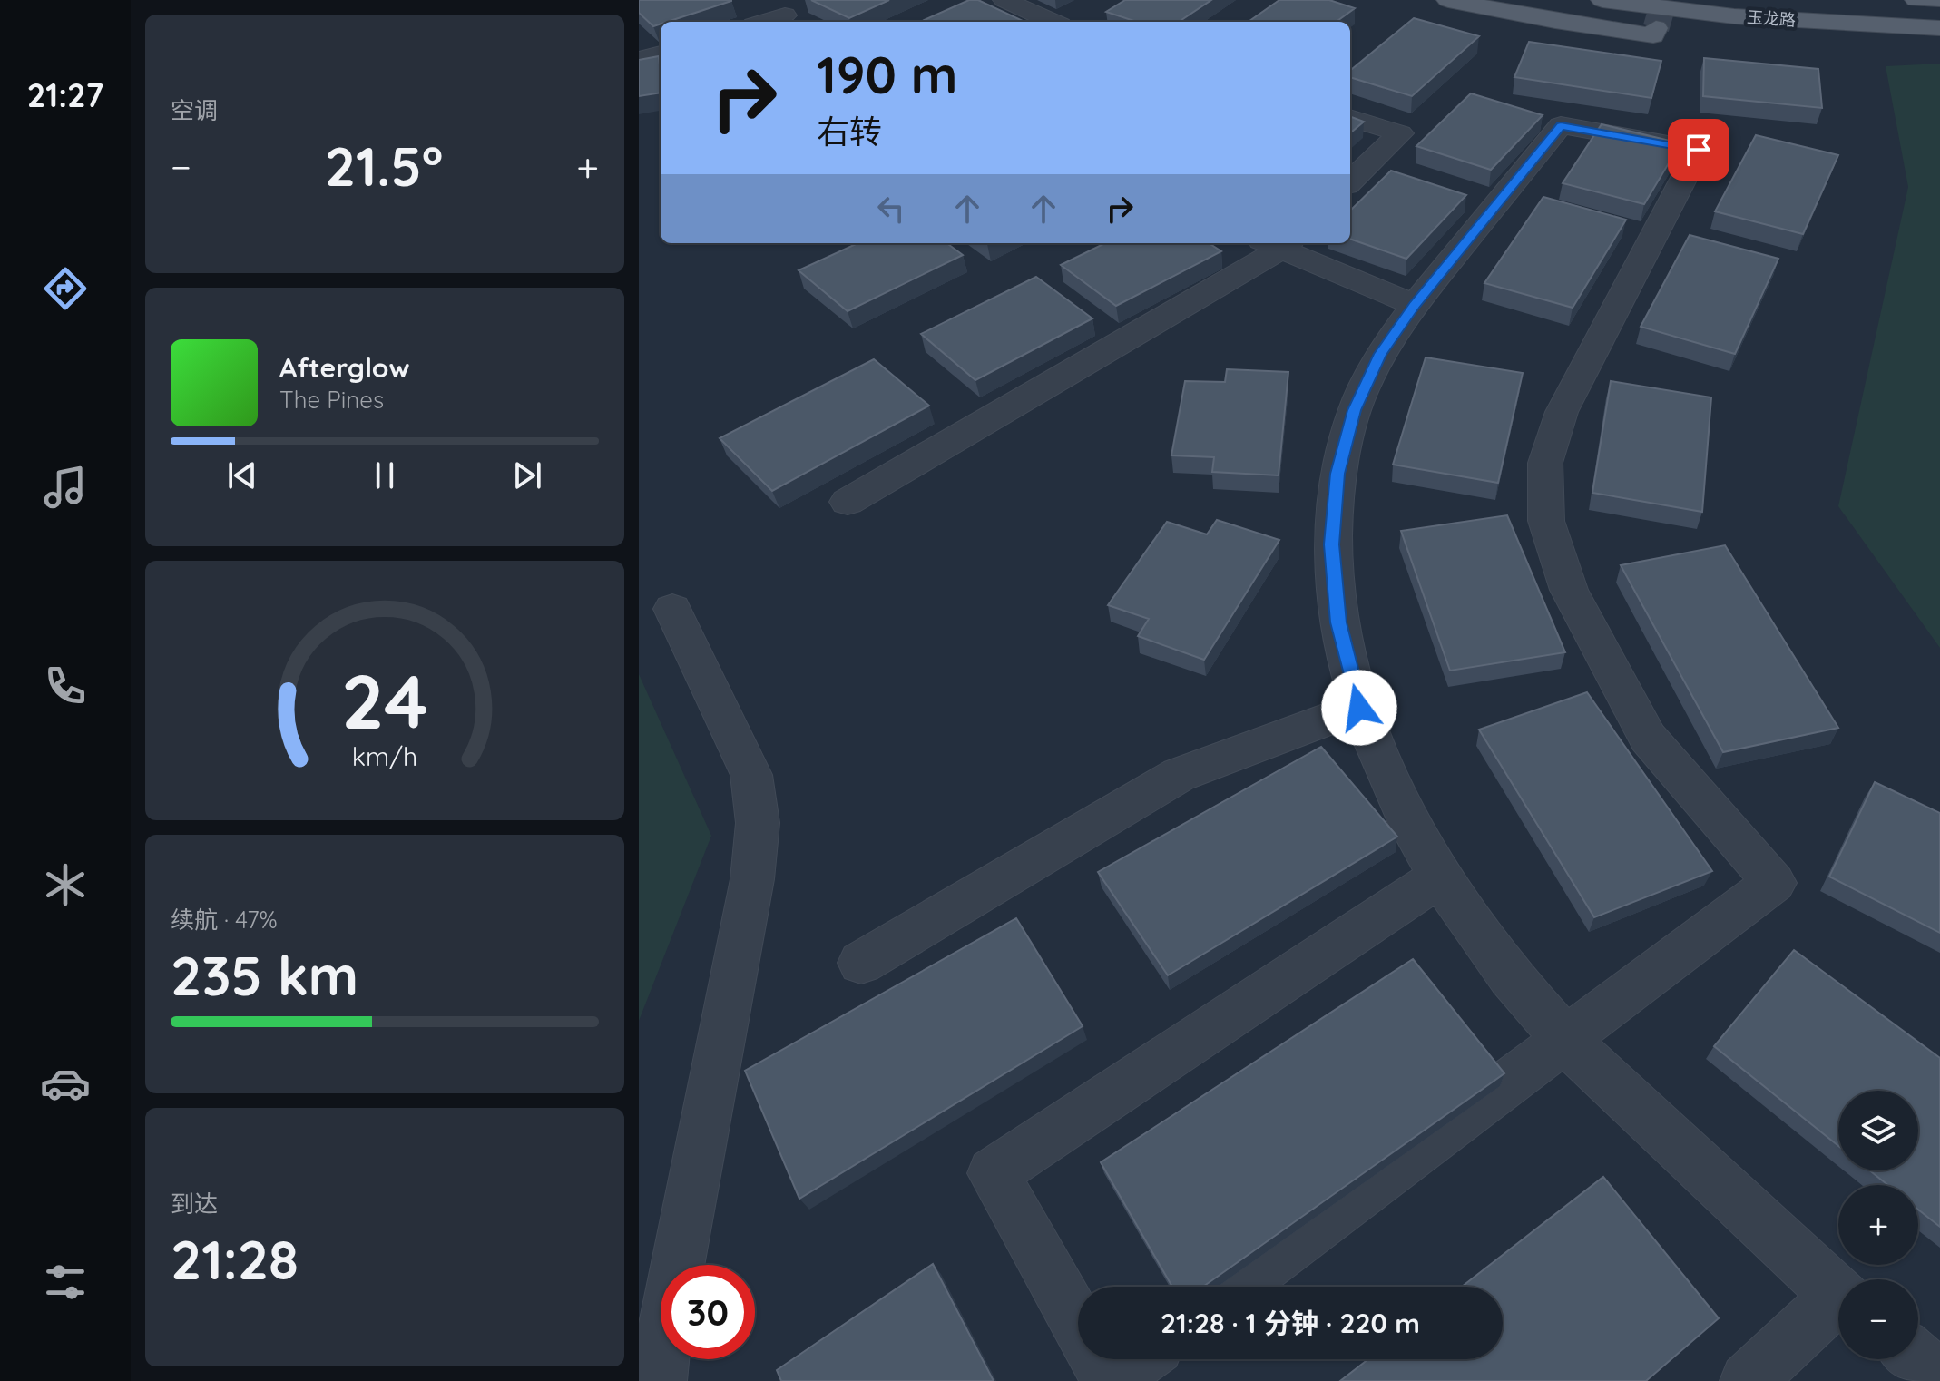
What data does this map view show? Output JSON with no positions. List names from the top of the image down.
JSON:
{
  "streets": {
    "main road": ["玉龙路"]
  },
  "page": {
    "tabs": "21:27",
    "tile": [
      "空调",
      ["续航 · 47%", "235 km"],
      ["到达", "21:28"]
    ],
    "turn": ["190 m", "右转"],
    "heat": ["−", "21.5°", "+"],
    "song": ["Afterglow", "The Pines"],
    "map_buttons": ["+", "−"],
    "limit": "30",
    "trip": "21:28 · 1 分钟 · 220 m",
    "gauge": ["24", "km/h"]
  }
}
